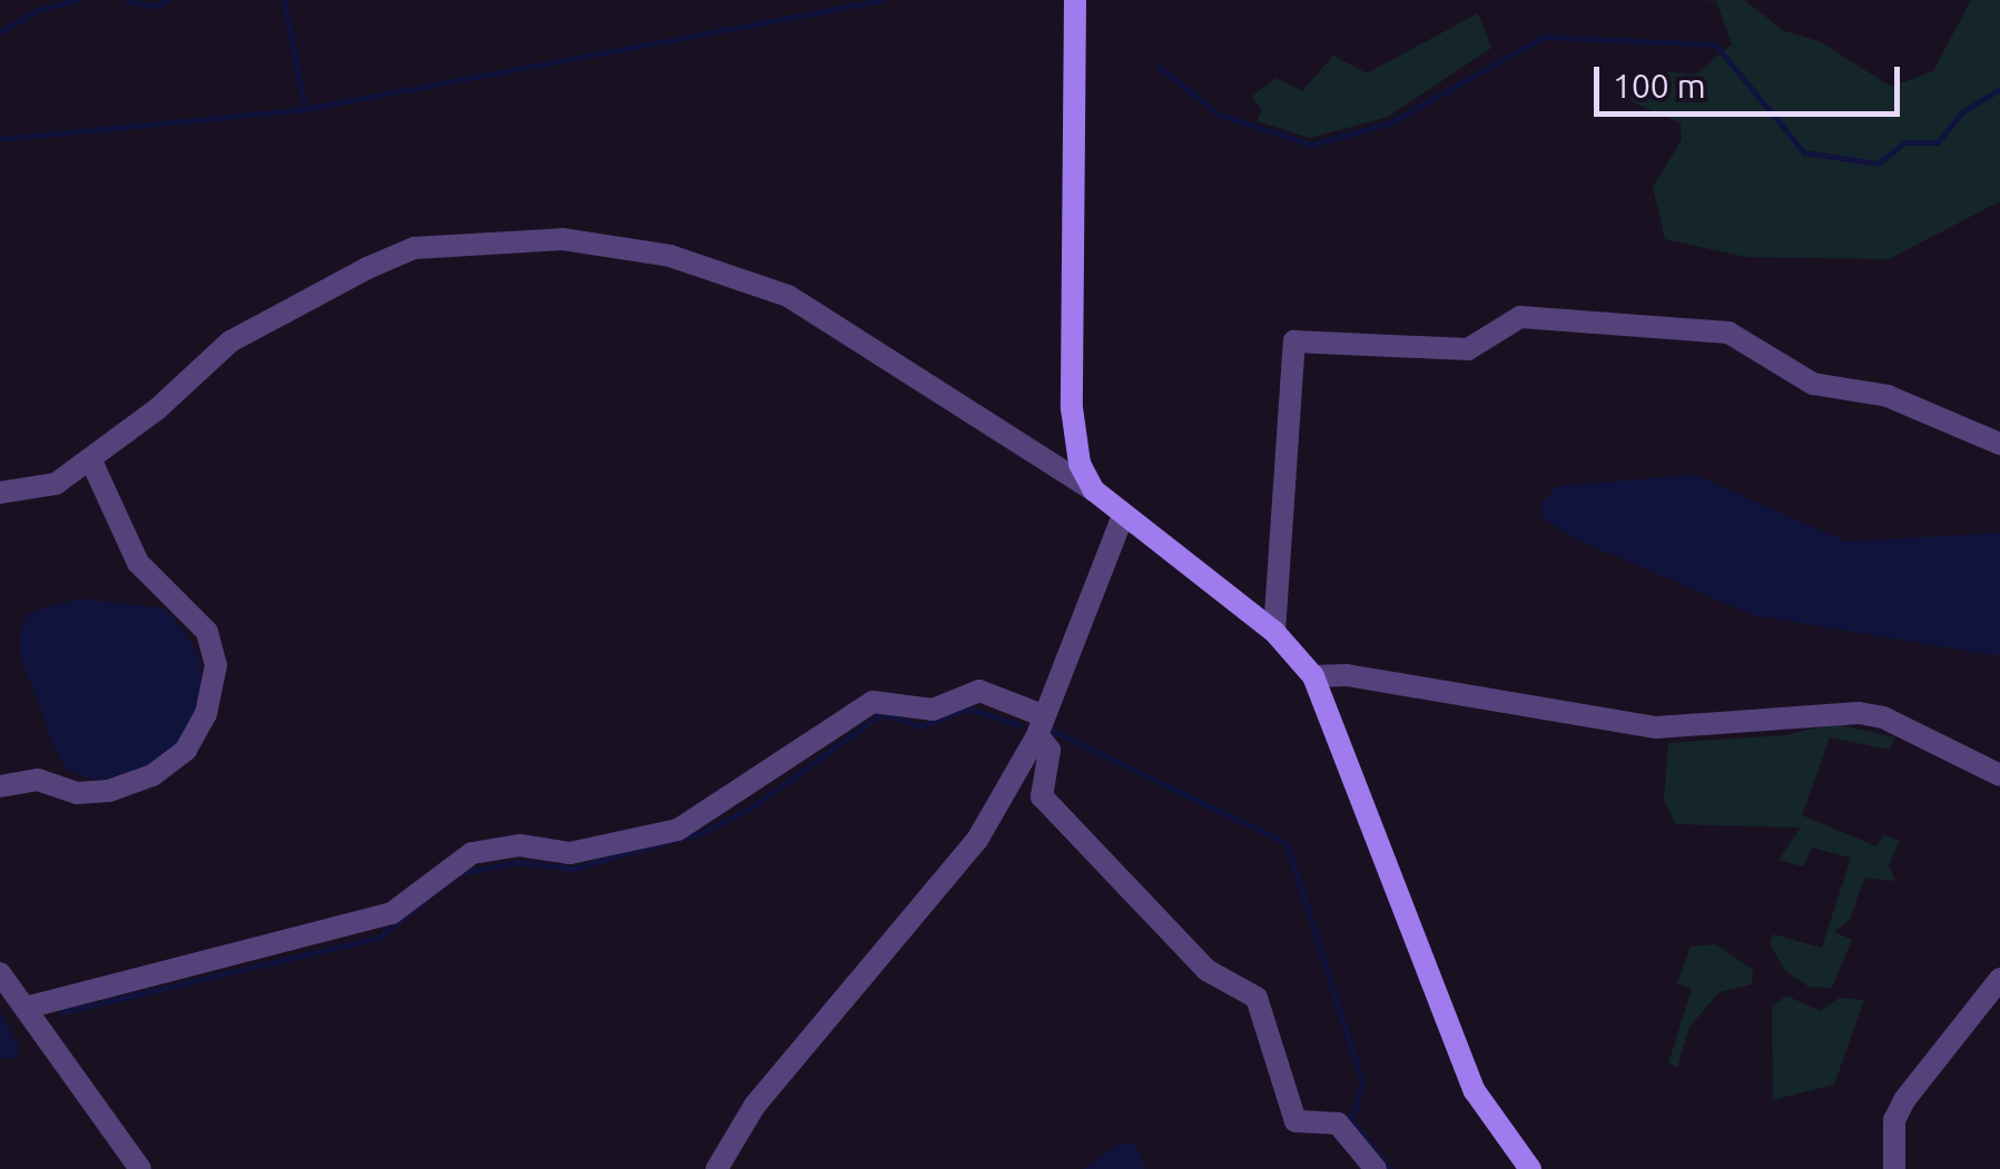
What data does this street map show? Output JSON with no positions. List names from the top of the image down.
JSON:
{
  "scale_bar": "100 m"
}
